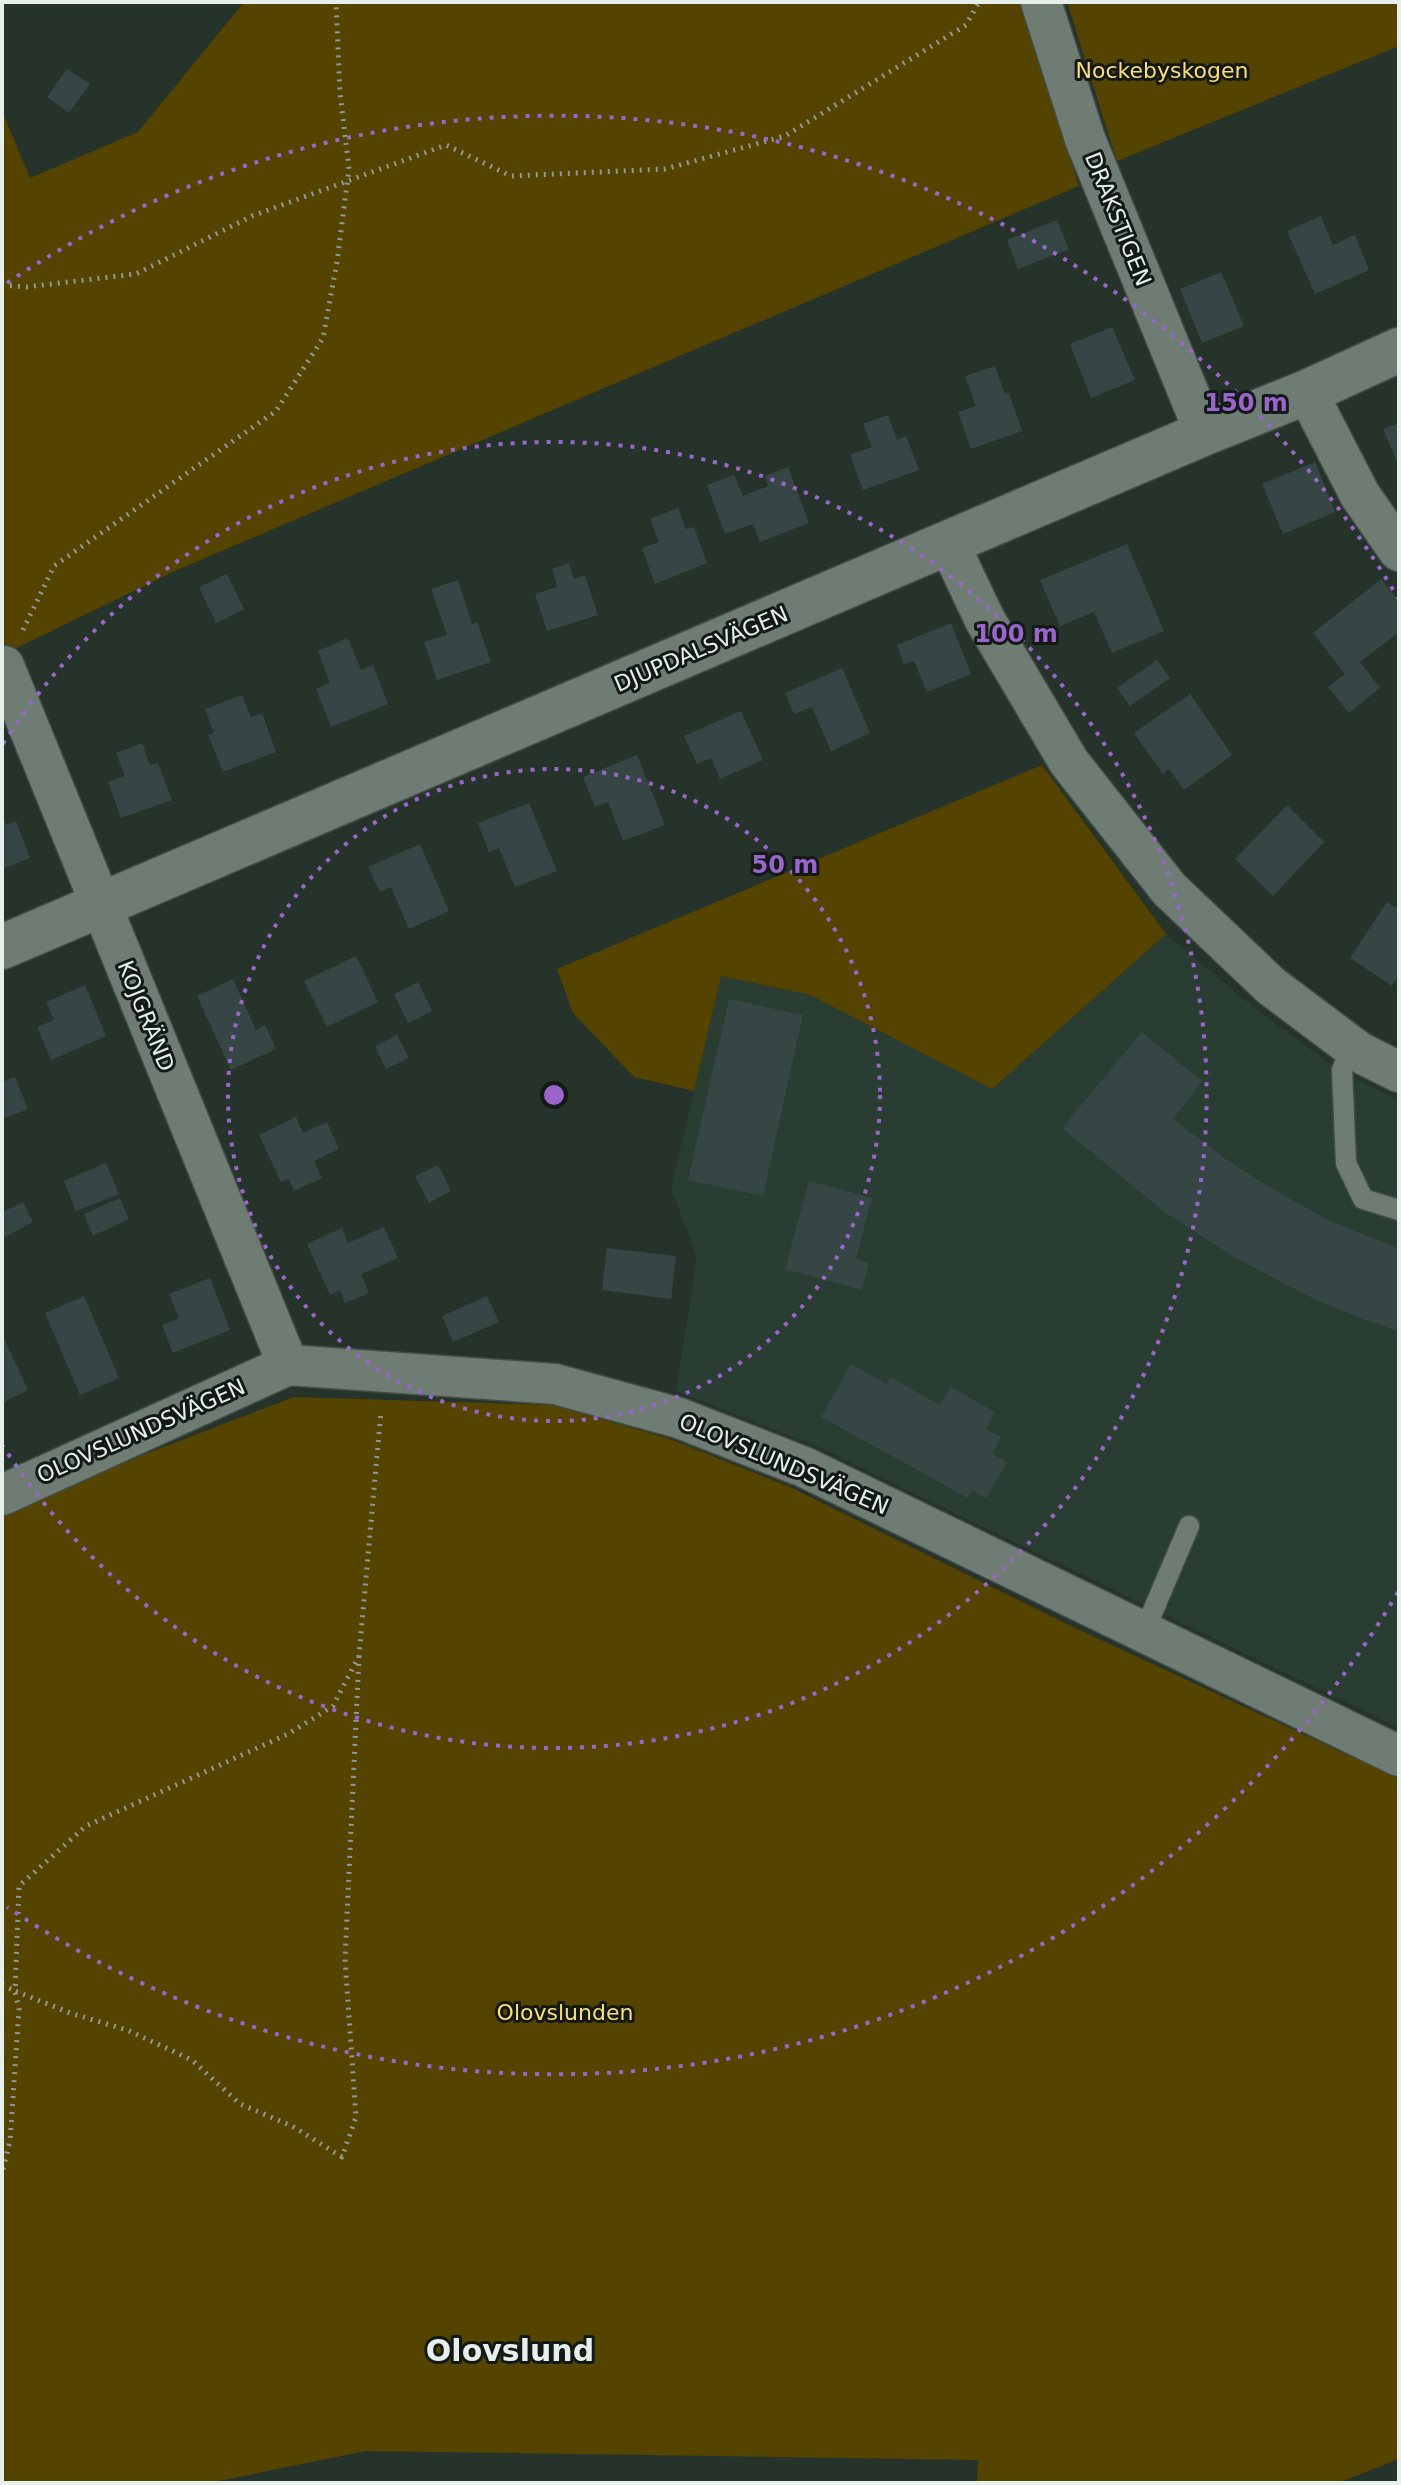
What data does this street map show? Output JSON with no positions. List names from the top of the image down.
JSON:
{
  "streets": {
    "street": [
      "DRAKSTIGEN",
      "DJUPDALSVÄGEN",
      "KOJGRÄND",
      "OLOVSLUNDSVÄGEN"
    ]
  },
  "crossings": [
    ["DRAKSTIGEN", "DJUPDALSVÄGEN"],
    ["DJUPDALSVÄGEN", "KOJGRÄND"],
    ["KOJGRÄND", "OLOVSLUNDSVÄGEN"]
  ],
  "districts": ["Olovslund"],
  "parks": ["Nockebyskogen", "Olovslunden"],
  "rings": ["150 m", "100 m", "50 m"]
}
